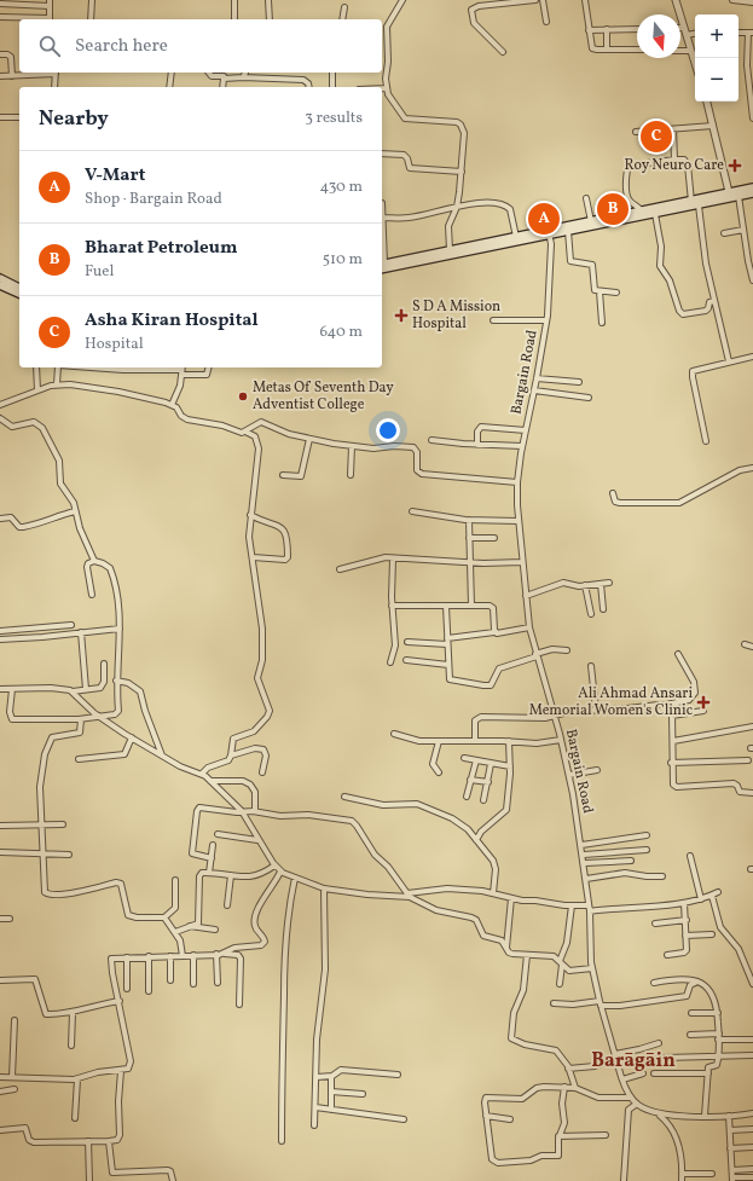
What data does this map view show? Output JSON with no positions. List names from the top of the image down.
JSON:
{
  "streets": {
    "street": ["Bargain Road"]
  },
  "districts": ["Barāgāin"],
  "places": {
    "health": ["Roy Neuro Care", "S D A Mission Hospital", "Ali Ahmad Ansari Memorial Women's Clinic"],
    "other": ["Metas Of Seventh Day Adventist College"]
  },
  "north": "bottom",
  "page": {
    "map_buttons": ["+", "−"],
    "search": "Search here",
    "heading": ["Nearby", "3 results"],
    "pins": ["C", "B", "A"],
    "list": [
      {
        "mark": "A",
        "name": "V-Mart",
        "note": "Shop · Bargain Road",
        "value": "430 m"
      },
      {
        "mark": "B",
        "name": "Bharat Petroleum",
        "note": "Fuel",
        "value": "510 m"
      },
      {
        "mark": "C",
        "name": "Asha Kiran Hospital",
        "note": "Hospital",
        "value": "640 m"
      }
    ]
  }
}
